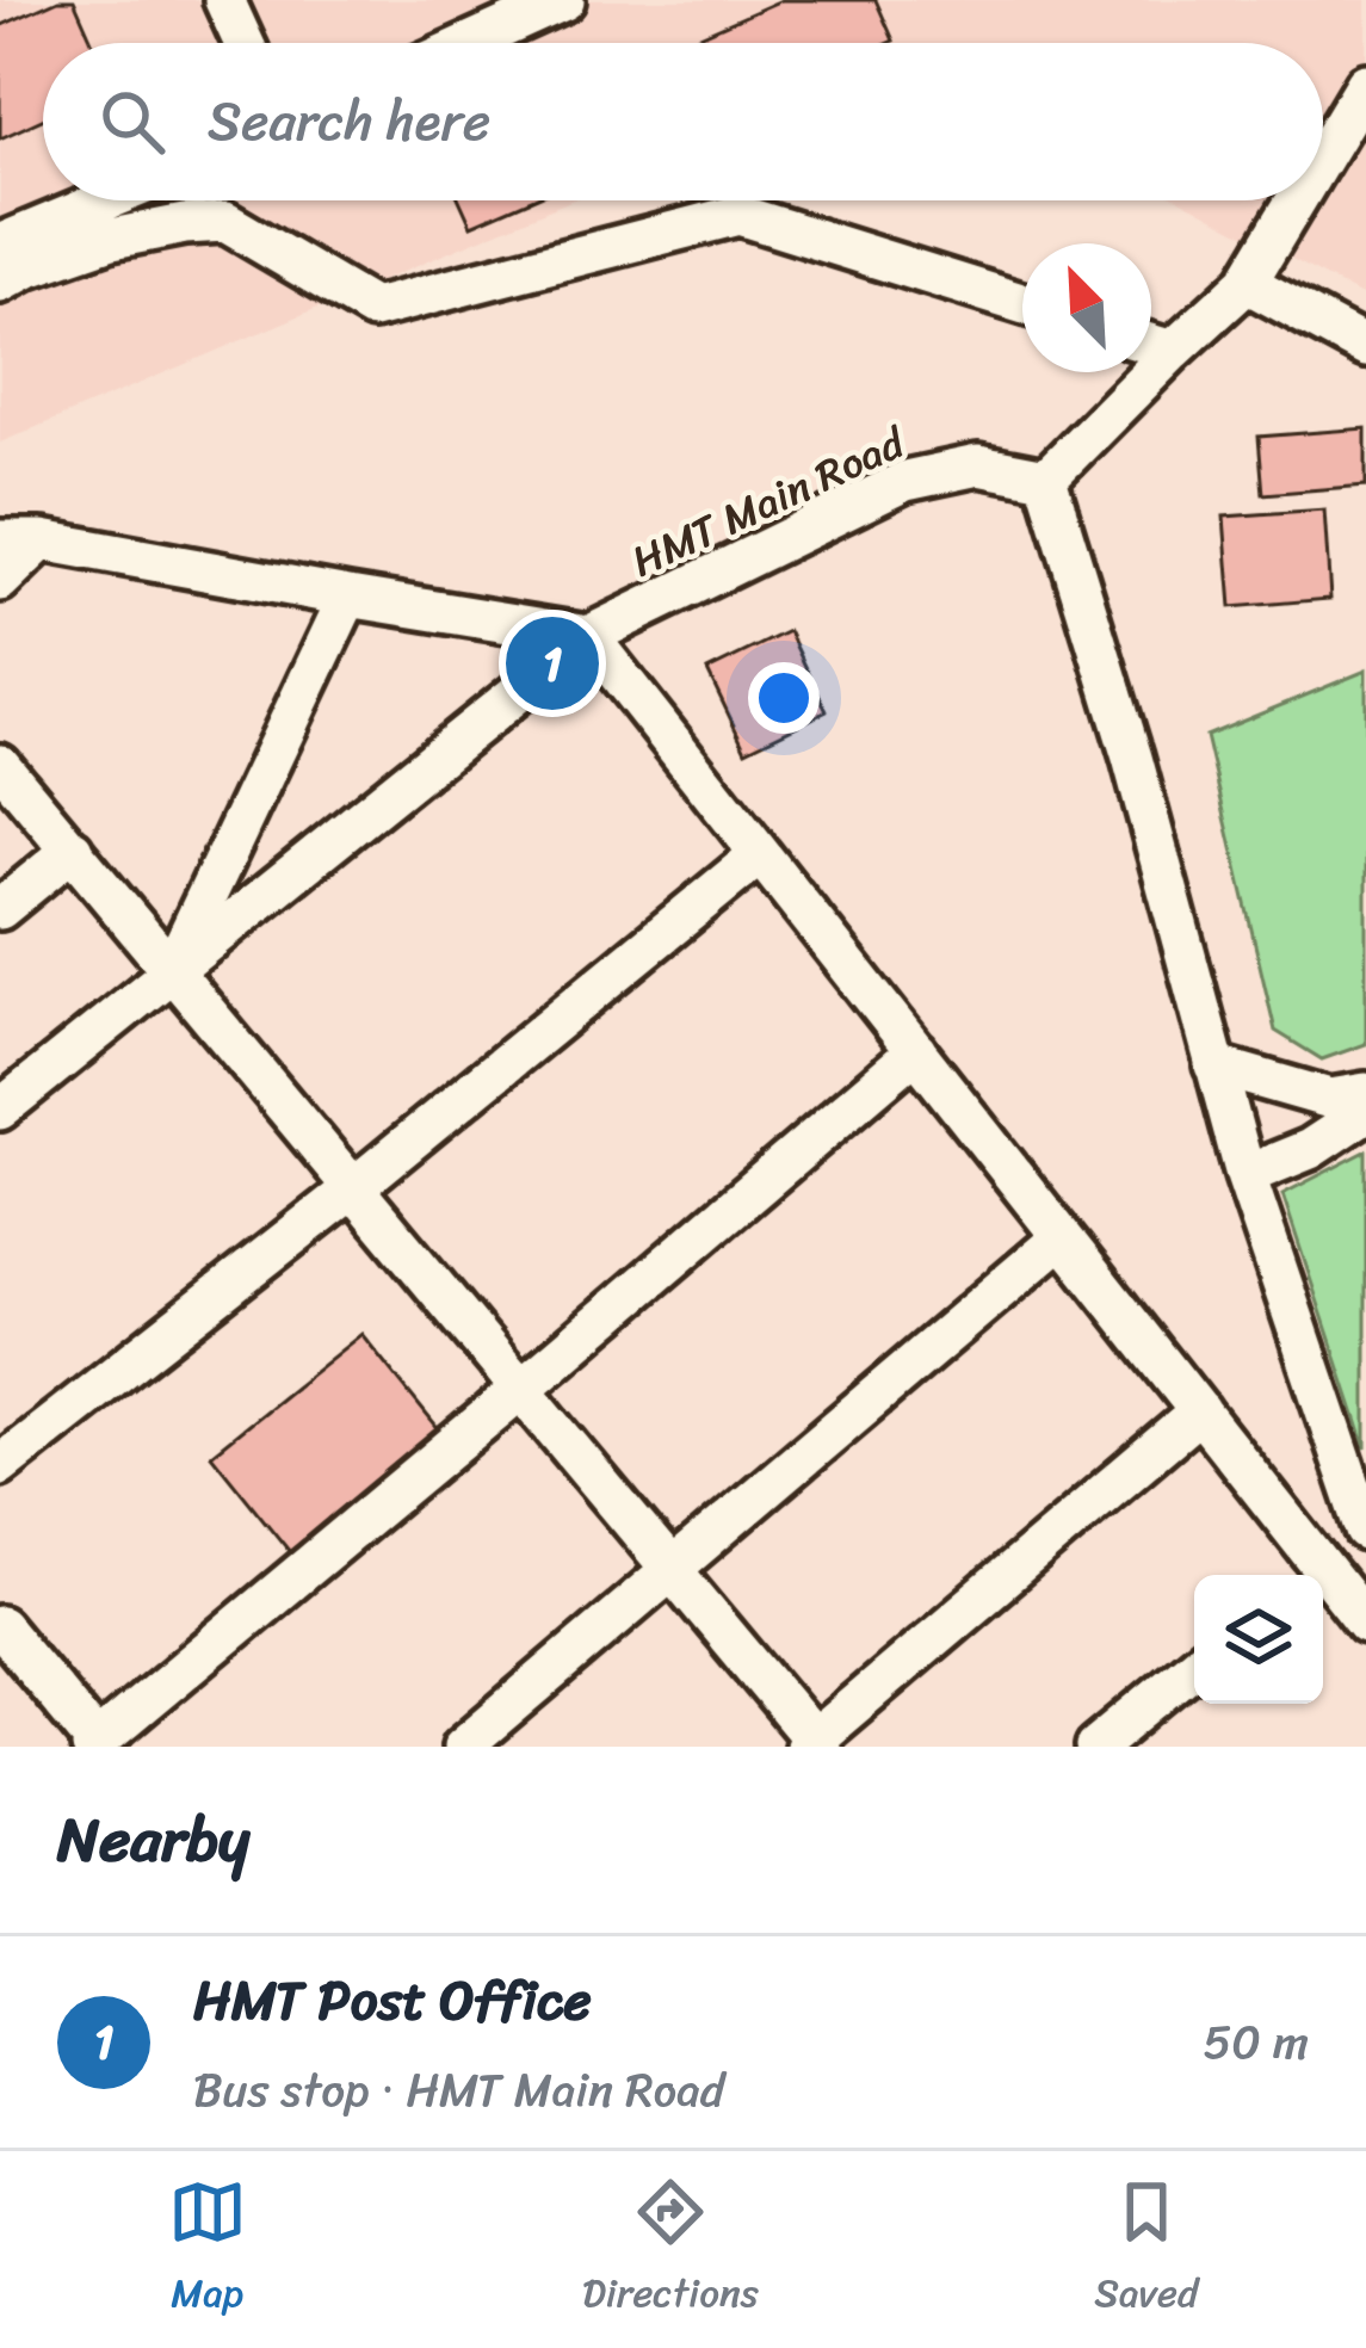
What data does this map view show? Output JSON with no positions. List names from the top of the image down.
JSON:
{
  "streets": {
    "street": ["HMT Main Road"]
  },
  "north": "top left",
  "page": {
    "search": "Search here",
    "pins": "1",
    "heading": "Nearby",
    "list": [
      {
        "mark": "1",
        "name": "HMT Post Office",
        "note": "Bus stop · HMT Main Road",
        "value": "50 m"
      }
    ],
    "nav": ["Map", "Directions", "Saved"]
  }
}
